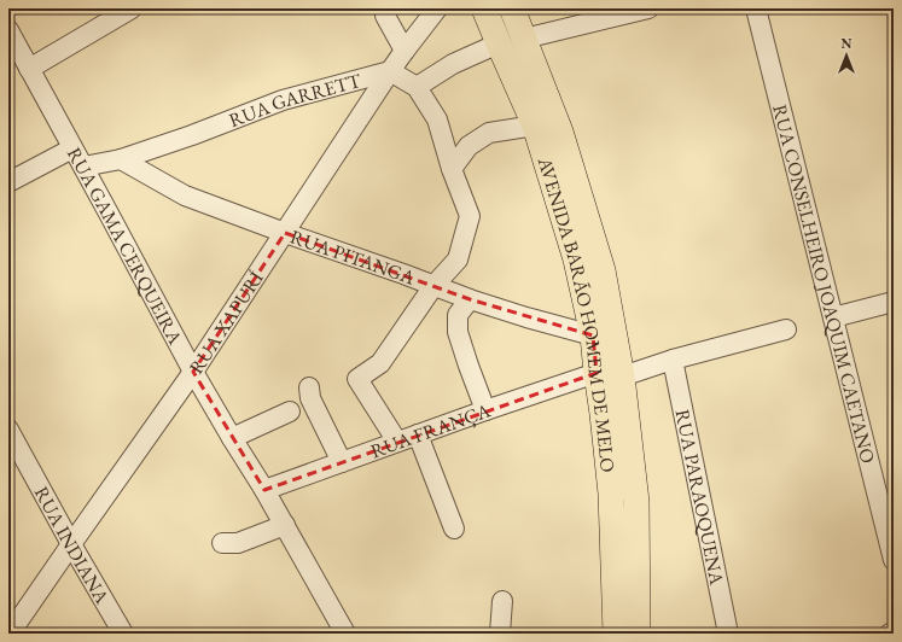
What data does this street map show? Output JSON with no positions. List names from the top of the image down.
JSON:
{
  "streets": {
    "main road": ["AVENIDA BARÃO HOMEM DE MELO"],
    "street": [
      "RUA GARRETT",
      "RUA GAMA CERQUEIRA",
      "RUA PITANGA",
      "RUA CONSELHEIRO JOAQUIM CAETANO",
      "RUA XAPURÍ",
      "RUA FRANÇA",
      "RUA PARAOQUENA",
      "RUA INDIANA"
    ]
  },
  "crossings": [
    ["RUA GARRETT", "RUA GAMA CERQUEIRA"],
    ["RUA GARRETT", "RUA PITANGA"],
    ["RUA GARRETT", "RUA XAPURÍ"],
    ["RUA GAMA CERQUEIRA", "RUA XAPURÍ"],
    ["RUA GAMA CERQUEIRA", "RUA FRANÇA"],
    ["RUA PITANGA", "AVENIDA BARÃO HOMEM DE MELO"],
    ["RUA PITANGA", "RUA XAPURÍ"],
    ["AVENIDA BARÃO HOMEM DE MELO", "RUA FRANÇA"],
    ["RUA XAPURÍ", "RUA INDIANA"]
  ],
  "north": "top"
}
